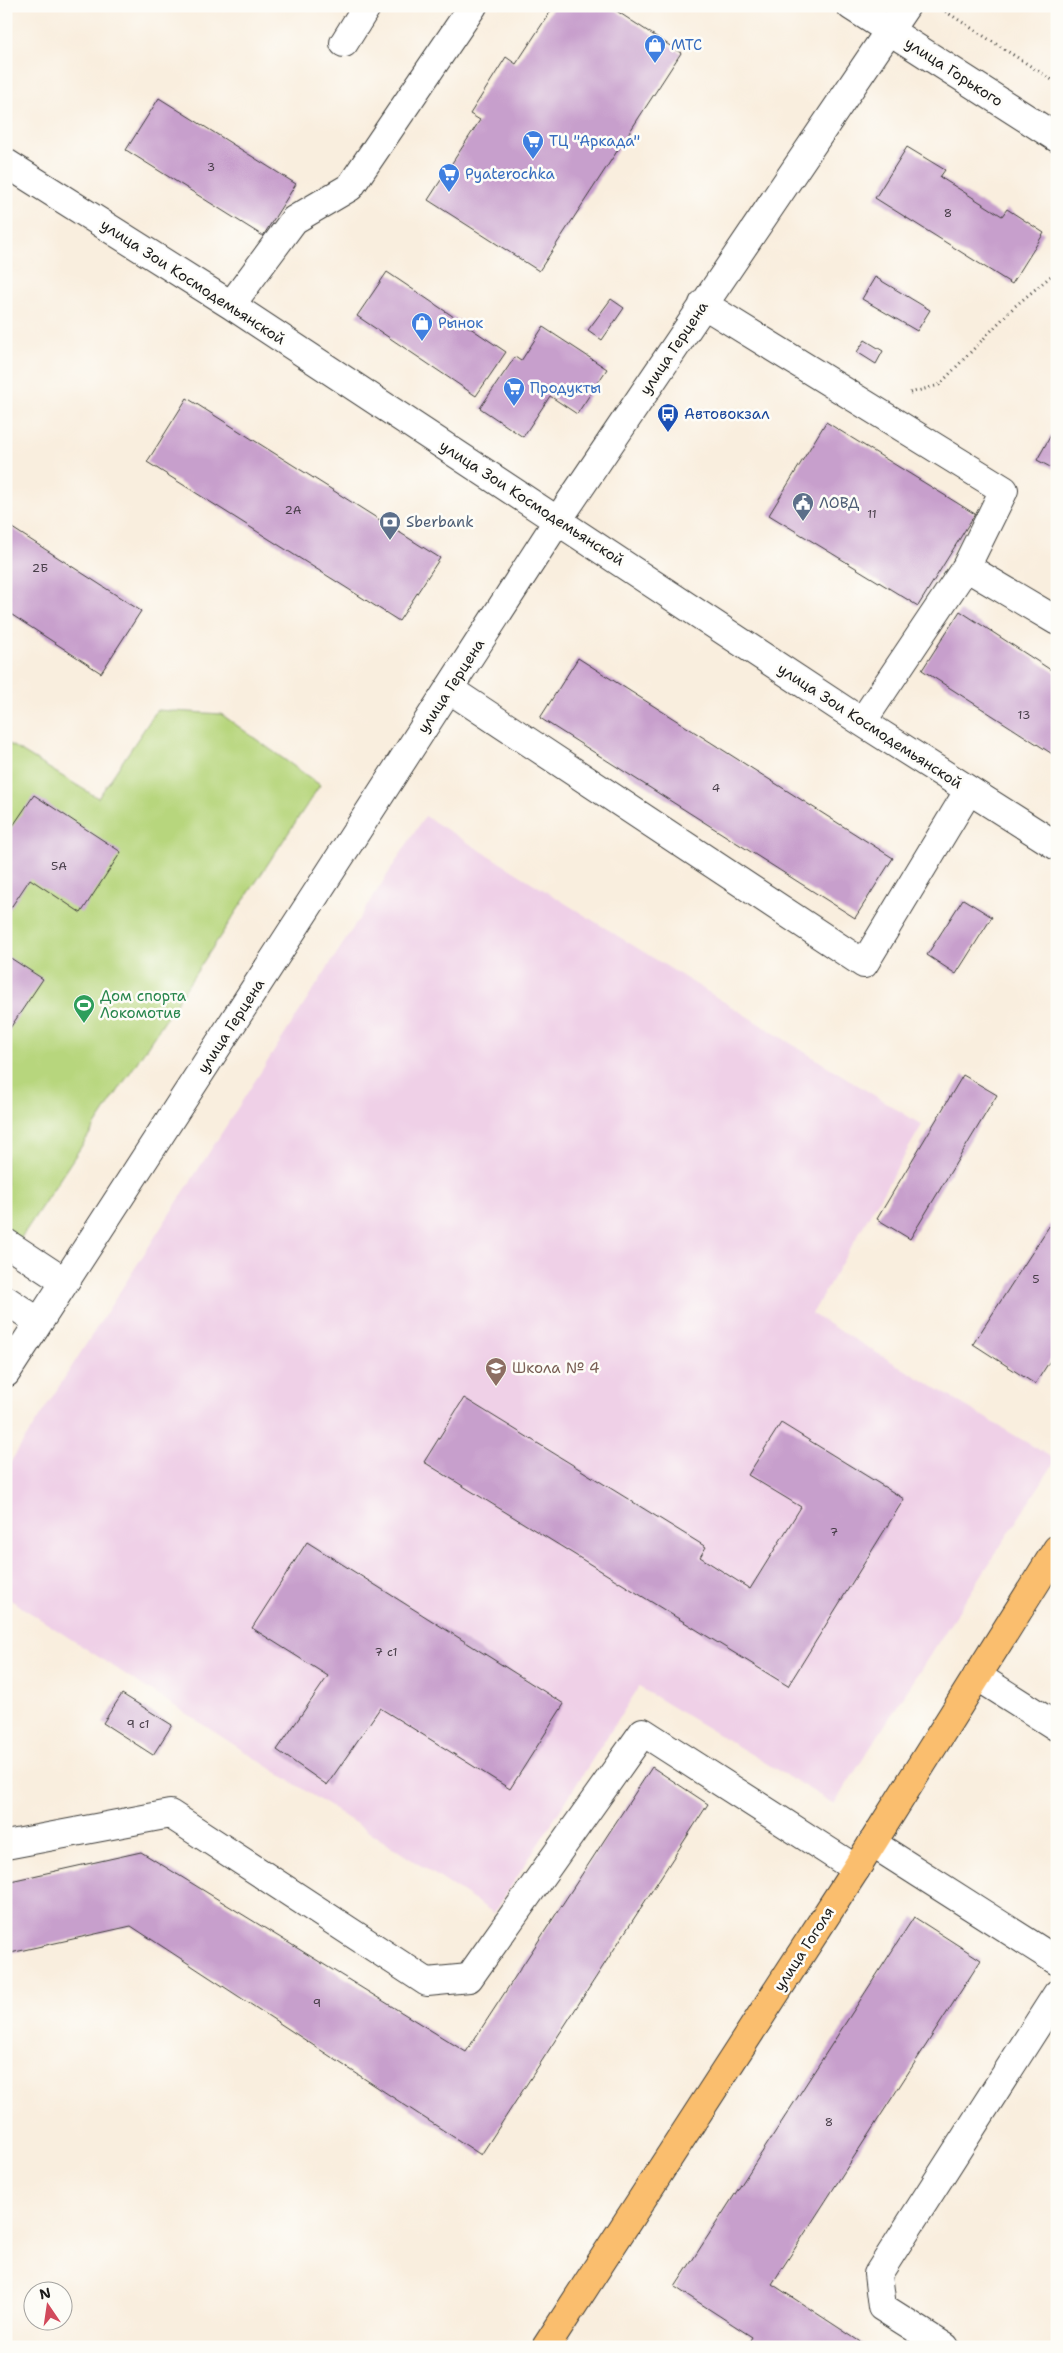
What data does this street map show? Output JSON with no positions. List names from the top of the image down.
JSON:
{
  "streets": {
    "main road": ["улица Гоголя"],
    "street": ["улица Горького", "улица Зои Космодемьянской", "улица Герцена"]
  },
  "crossings": [
    ["улица Горького", "улица Герцена"],
    ["улица Зои Космодемьянской", "улица Герцена"]
  ],
  "places": {
    "shop": ["МТС", "Рынок"],
    "supermarket": ["ТЦ \"Аркада\"", "Pyaterochka", "Продукты"],
    "bus stop": ["Автовокзал"],
    "public building": ["ЛОВД"],
    "bank": ["Sberbank"],
    "sports": ["Дом спорта Локомотив"],
    "school or university": ["Школа № 4"]
  },
  "house_numbers": [
    "3",
    "8",
    "2А",
    "11",
    "2Б",
    "13",
    "4",
    "5А",
    "5",
    "7",
    "7 с1",
    "9 с1",
    "9",
    "8"
  ],
  "north": "top"
}
